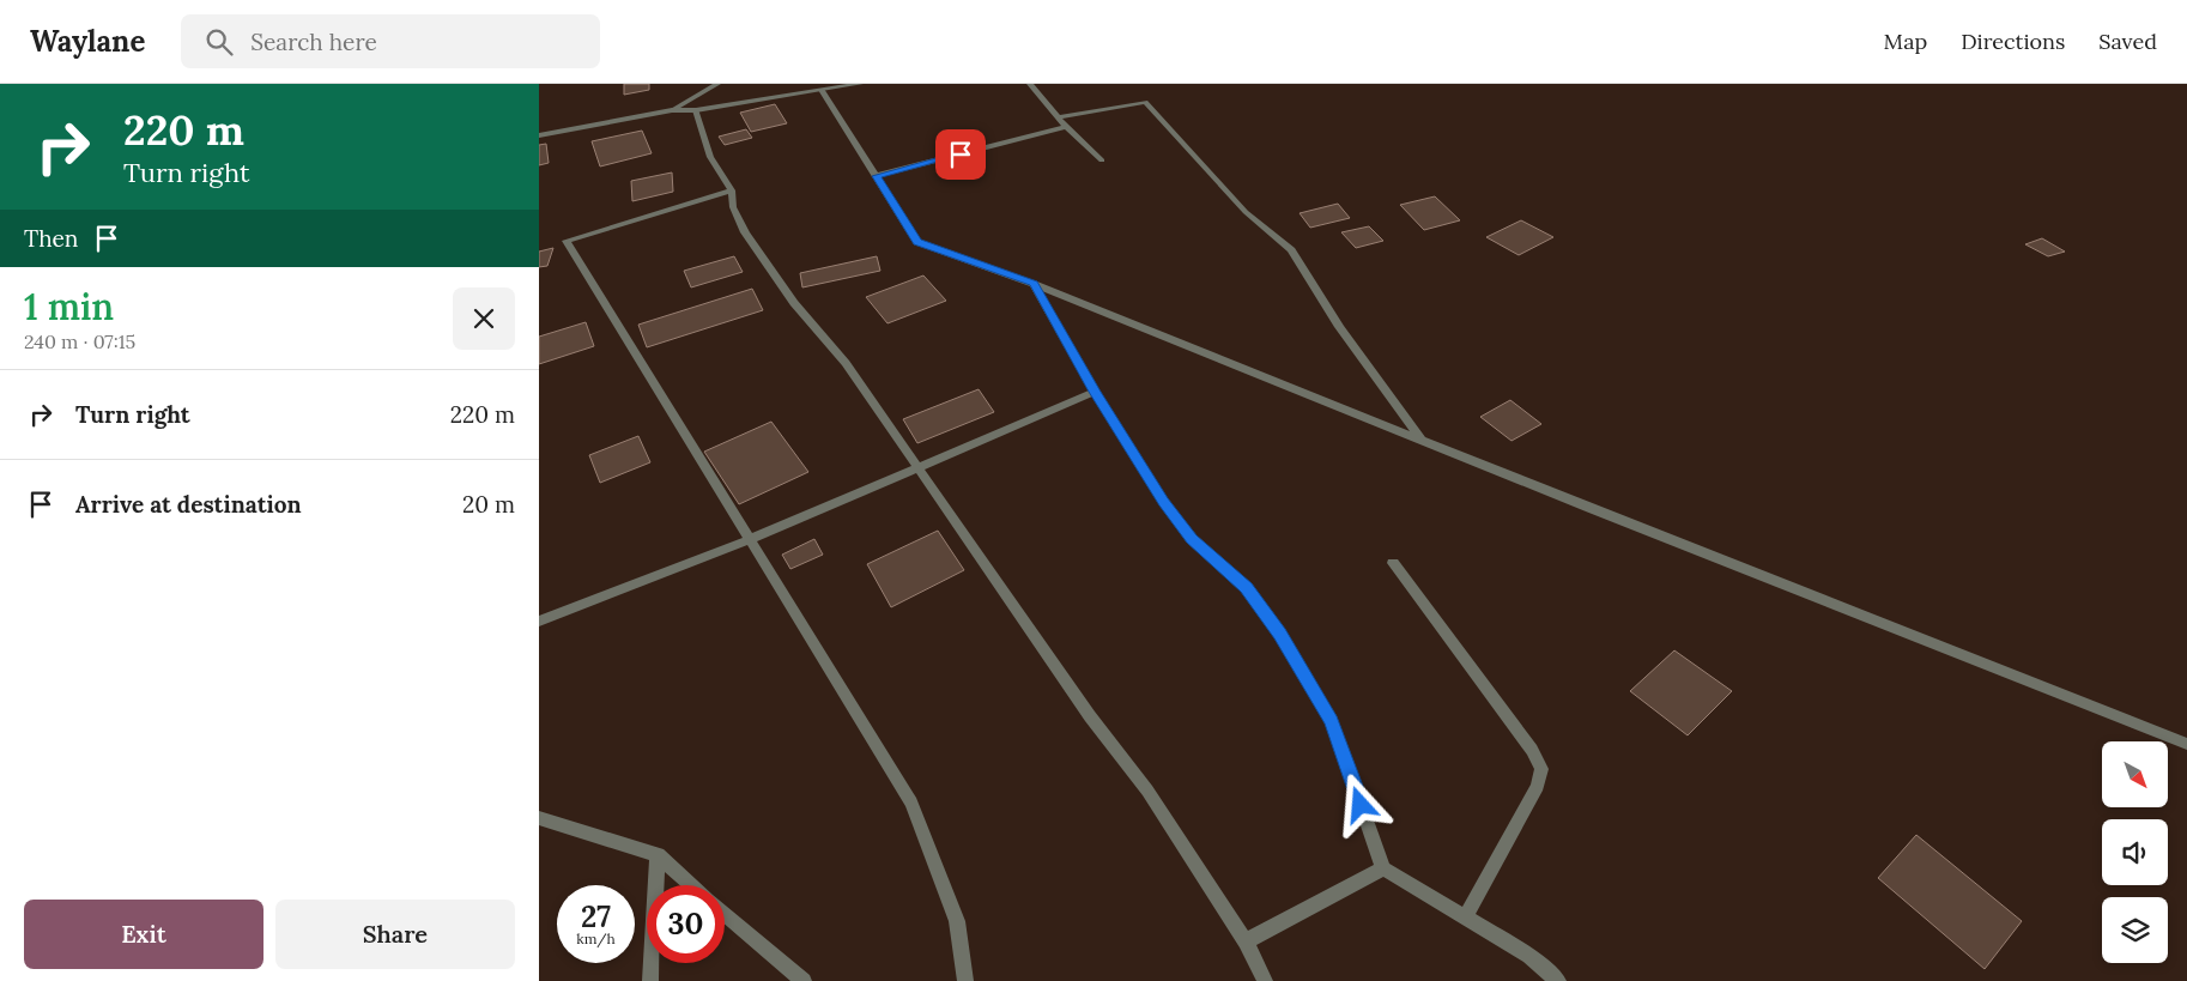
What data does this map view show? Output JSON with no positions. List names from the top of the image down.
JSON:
{
  "north": "bottom right",
  "page": {
    "header": "Waylane",
    "search": "Search here",
    "nav": ["Map", "Directions", "Saved"],
    "turn": ["220 m", "Turn right"],
    "then": "Then",
    "heading": ["1 min", "240 m · 07:15"],
    "list": [
      {
        "name": "Turn right",
        "value": "220 m"
      },
      {
        "name": "Arrive at destination",
        "value": "20 m"
      }
    ],
    "speed": "27 km/h",
    "limit": "30",
    "buttons": ["Exit", "Share"]
  }
}
